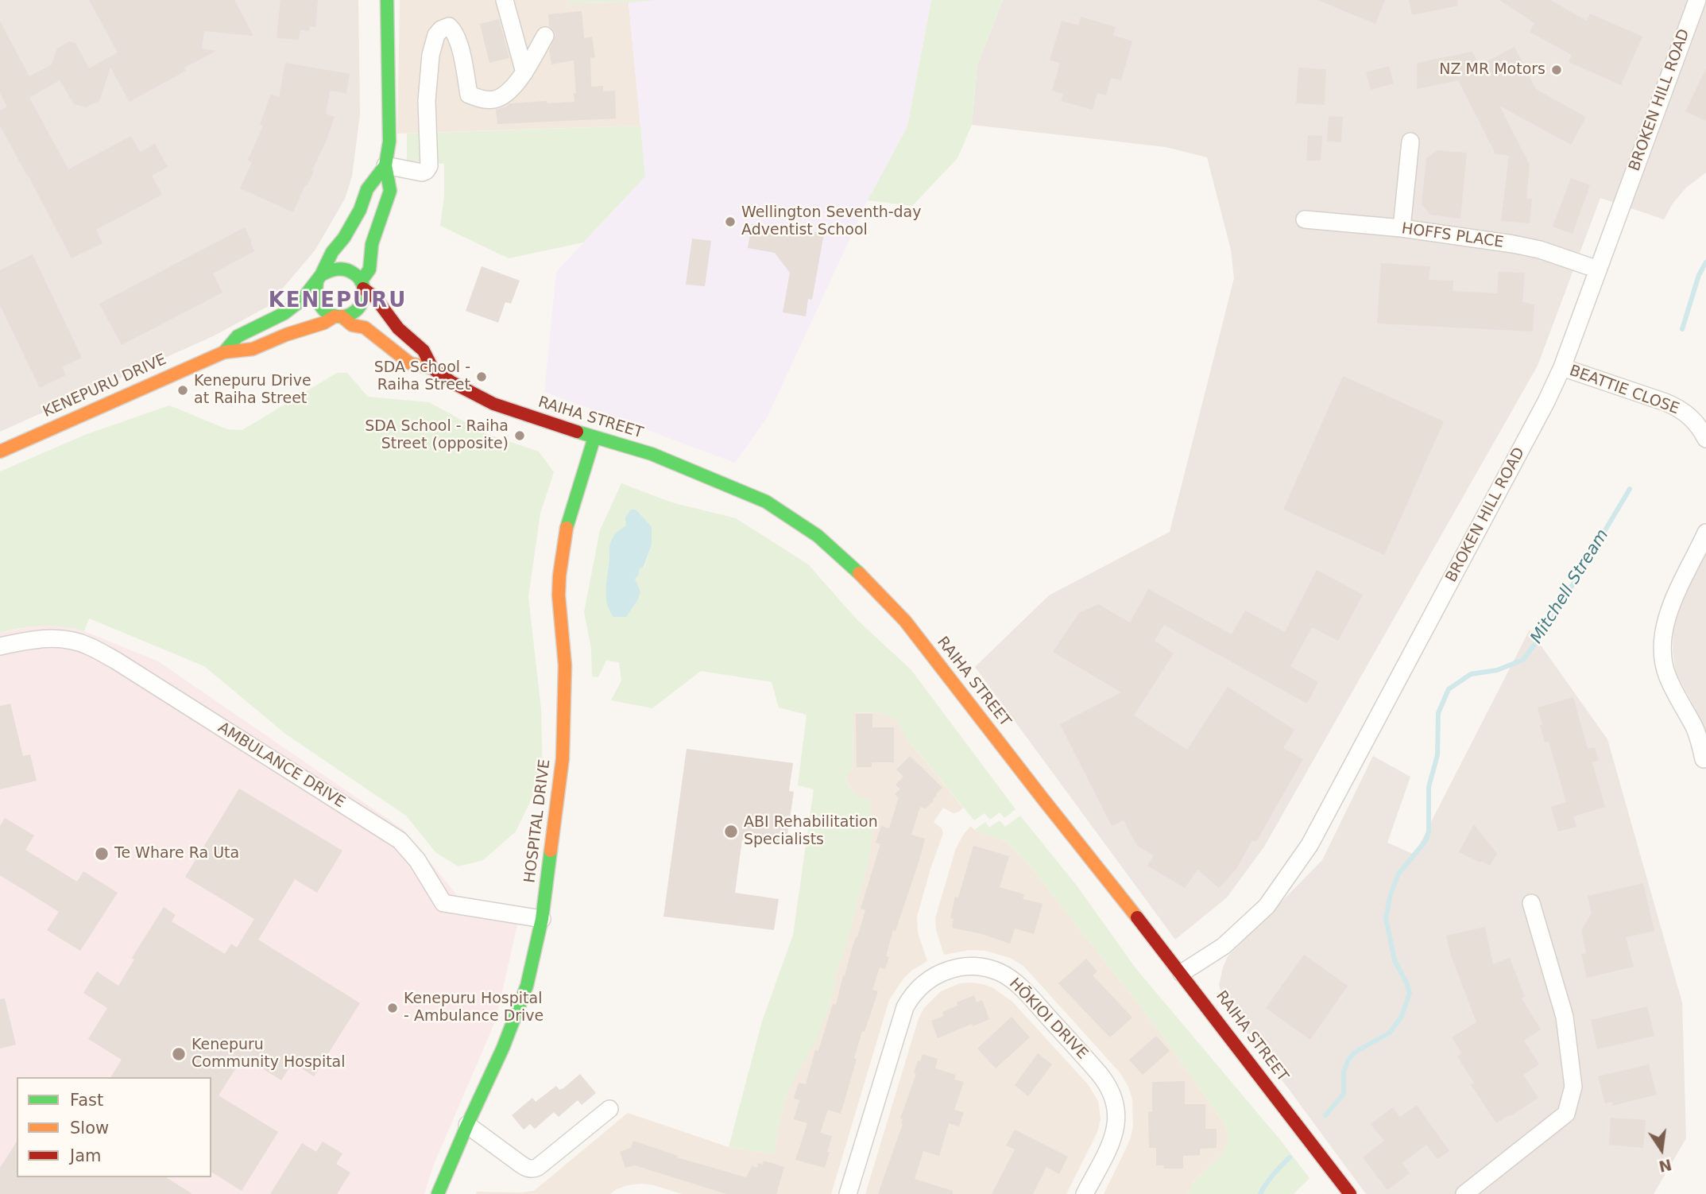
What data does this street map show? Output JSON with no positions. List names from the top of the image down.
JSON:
{
  "streets": {
    "main road": ["KENEPURU DRIVE", "RAIHA STREET", "HOSPITAL DRIVE"],
    "street": [
      "BROKEN HILL ROAD",
      "HOFFS PLACE",
      "BEATTIE CLOSE",
      "AMBULANCE DRIVE",
      "HŌKIOI DRIVE"
    ]
  },
  "crossings": [
    ["BROKEN HILL ROAD", "HOFFS PLACE"],
    ["BROKEN HILL ROAD", "BEATTIE CLOSE"],
    ["BROKEN HILL ROAD", "RAIHA STREET"],
    ["KENEPURU DRIVE", "RAIHA STREET"],
    ["RAIHA STREET", "HOSPITAL DRIVE"],
    ["AMBULANCE DRIVE", "HOSPITAL DRIVE"]
  ],
  "districts": ["KENEPURU"],
  "water": ["Mitchell Stream"],
  "places": [
    "NZ MR Motors",
    "Wellington Seventh-day Adventist School",
    "SDA School - Raiha Street",
    "Kenepuru Drive at Raiha Street",
    "SDA School - Raiha Street (opposite)",
    "ABI Rehabilitation Specialists",
    "Te Whare Ra Uta",
    "Kenepuru Hospital - Ambulance Drive",
    "Kenepuru Community Hospital"
  ],
  "legend": ["Fast", "Slow", "Jam"],
  "north": "bottom"
}
